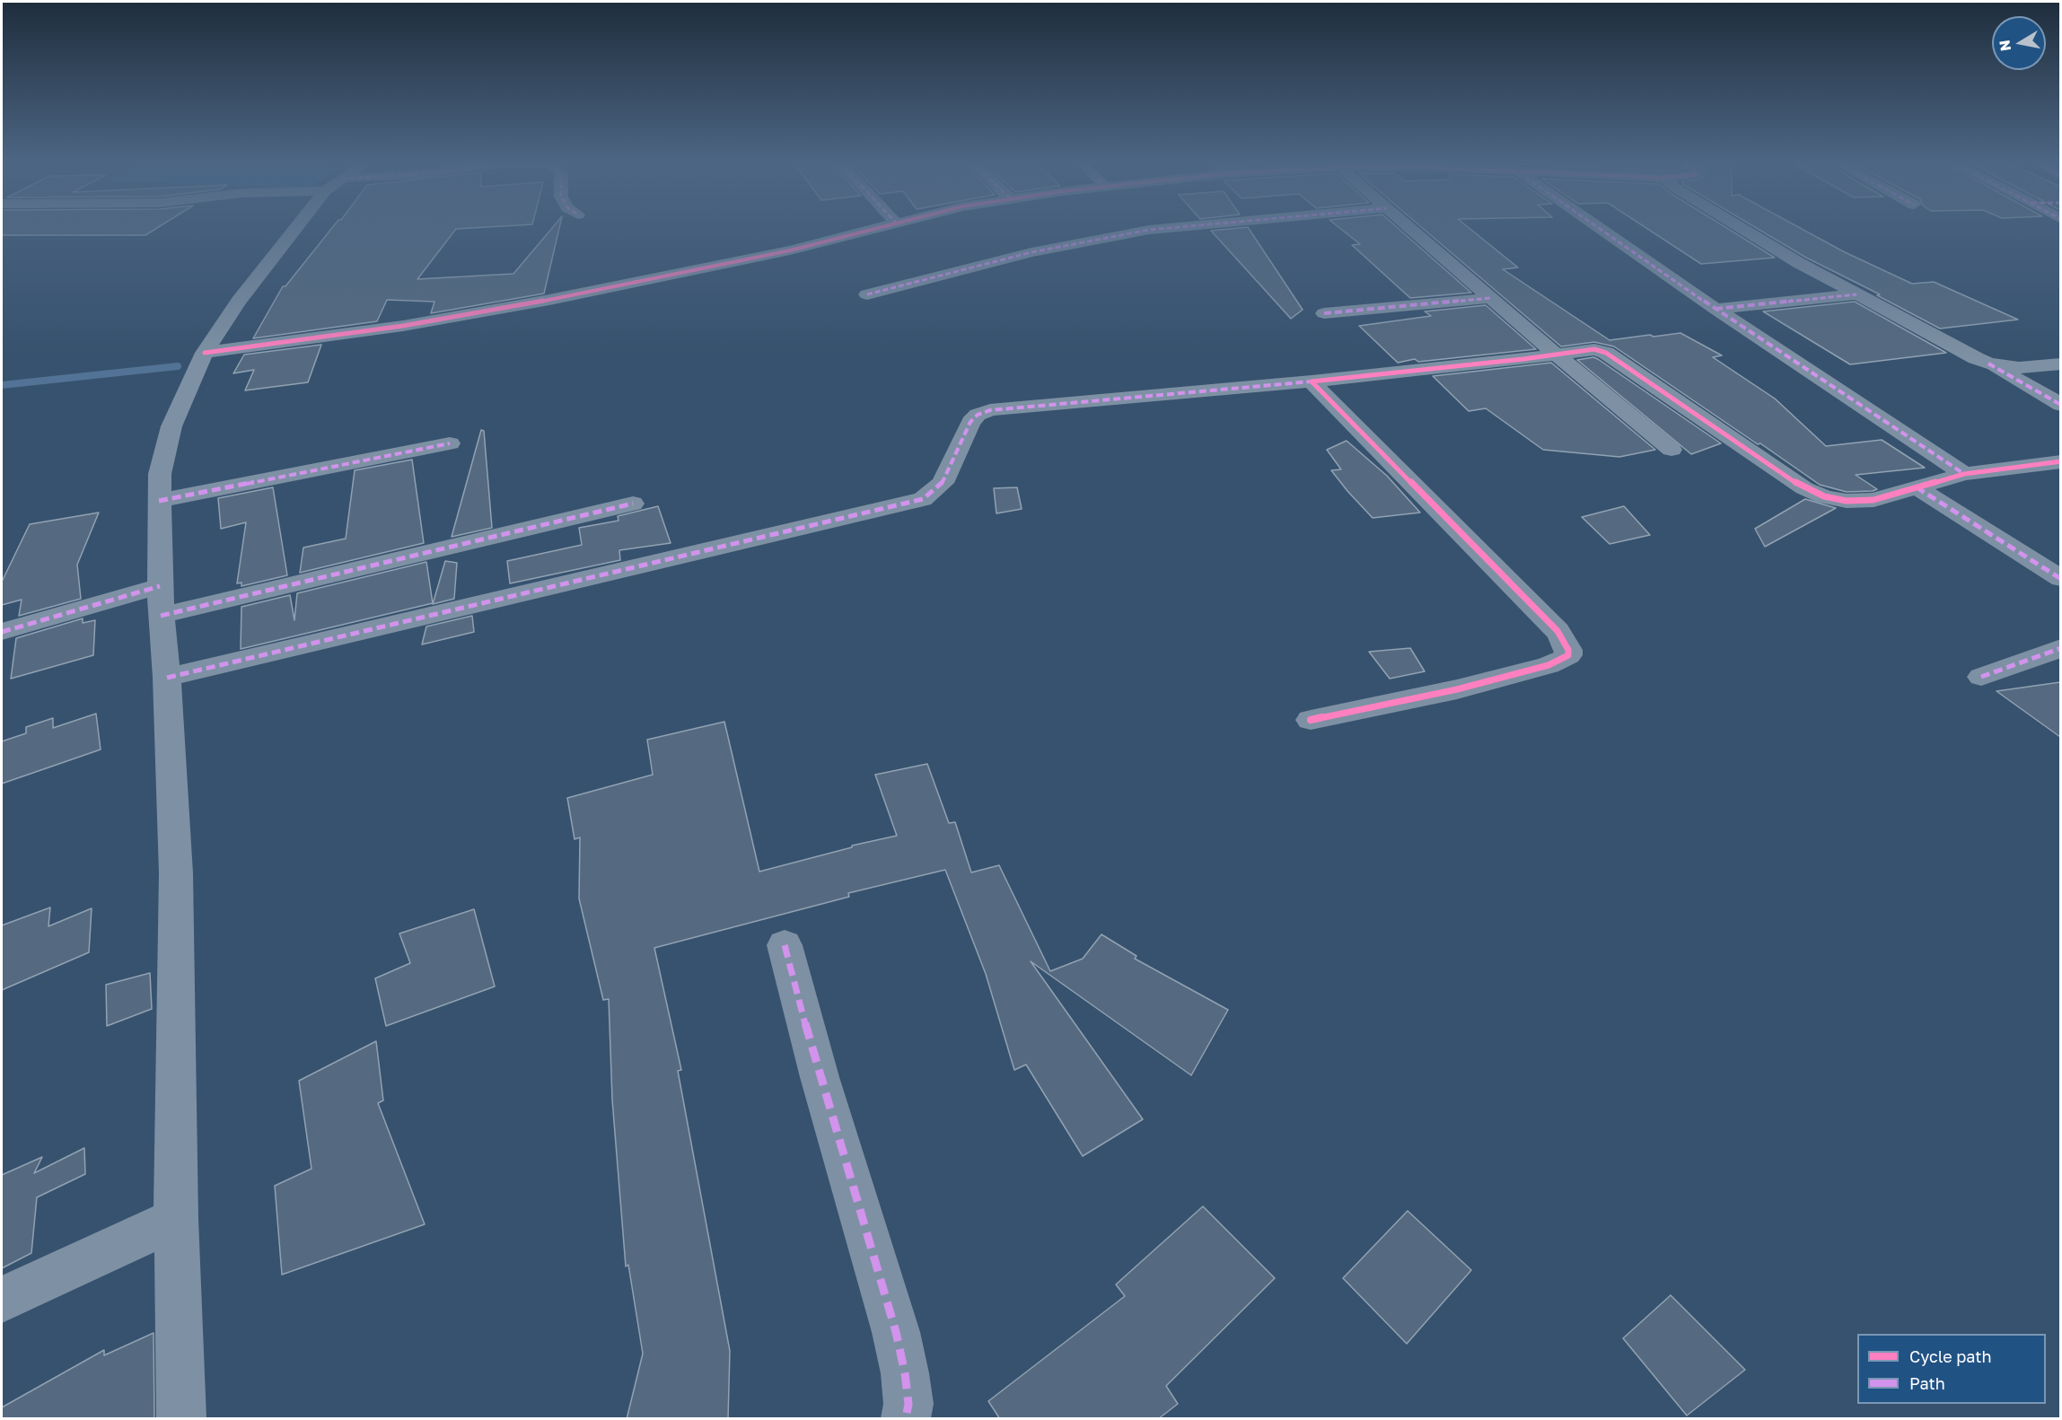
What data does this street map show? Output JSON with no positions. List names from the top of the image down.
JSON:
{
  "legend": ["Cycle path", "Path"],
  "north": "left"
}
